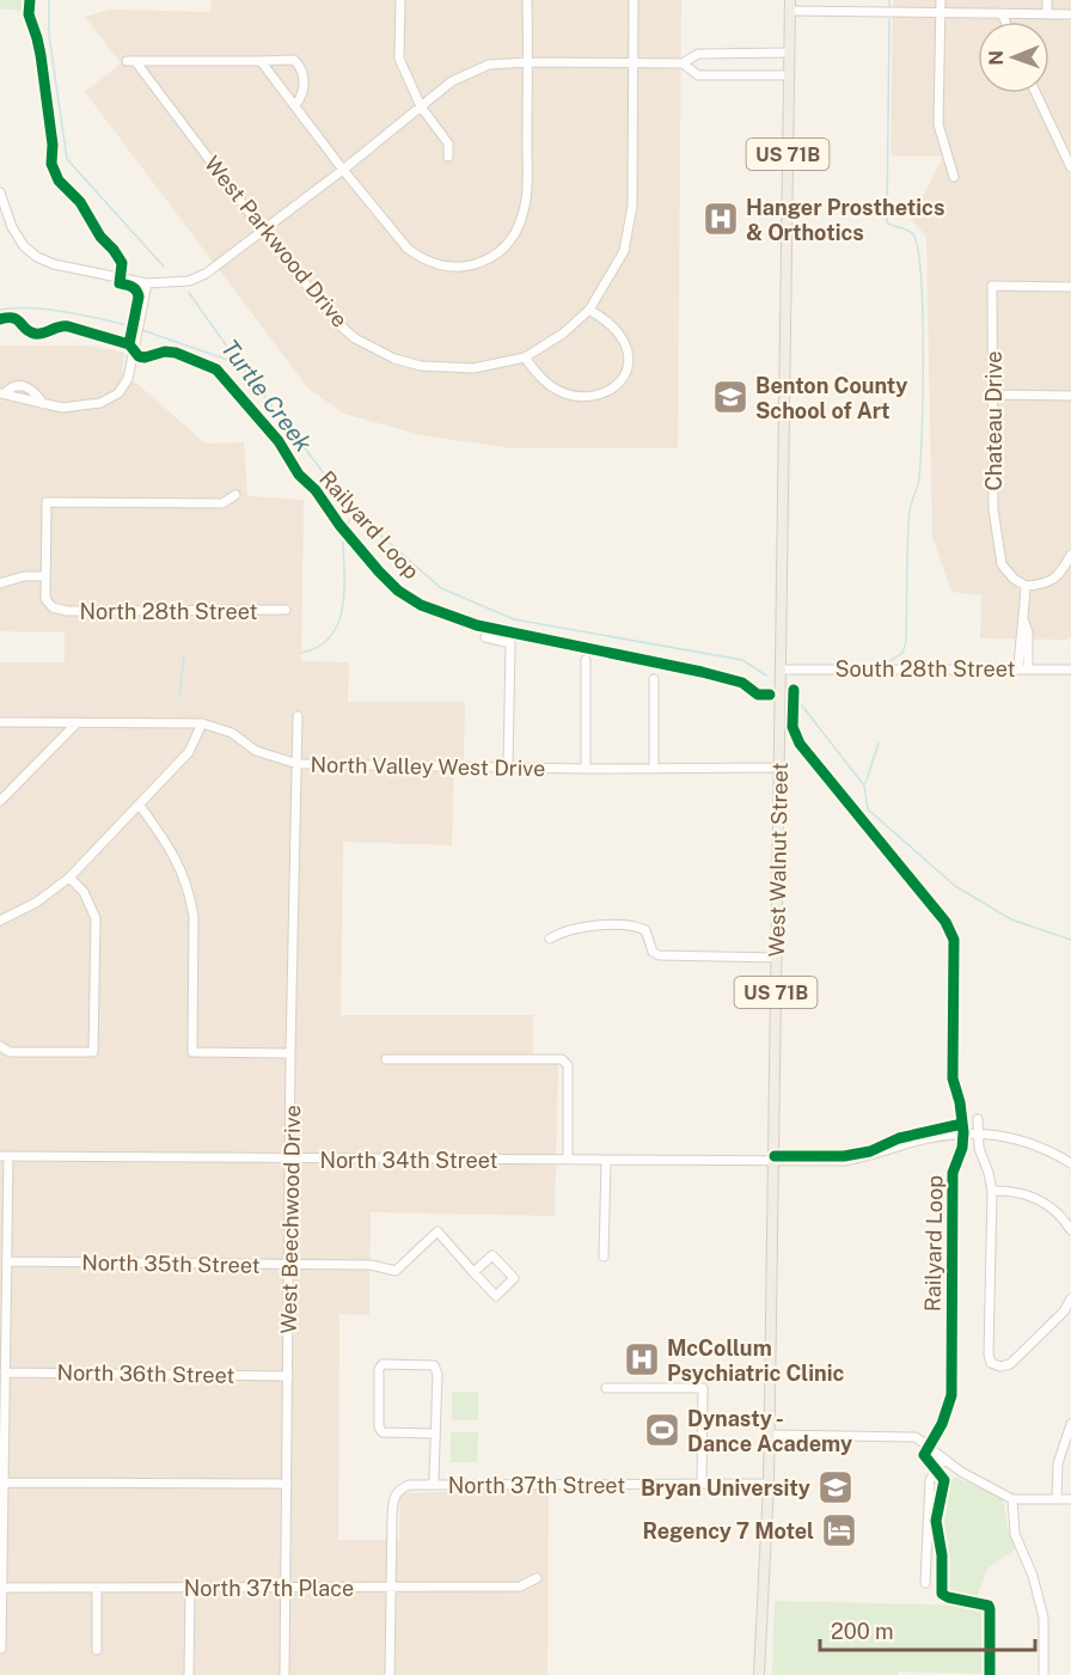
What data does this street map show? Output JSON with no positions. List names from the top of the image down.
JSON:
{
  "streets": {
    "main road": ["US 71B", "West Walnut Street"],
    "street": [
      "West Parkwood Drive",
      "Chateau Drive",
      "North 28th Street",
      "South 28th Street",
      "North Valley West Drive",
      "North 34th Street",
      "West Beechwood Drive",
      "North 35th Street",
      "North 36th Street",
      "North 37th Street",
      "North 37th Place"
    ],
    "cycle path": ["Railyard Loop"]
  },
  "crossings": [
    ["South 28th Street", "West Walnut Street"],
    ["North Valley West Drive", "West Walnut Street"],
    ["North Valley West Drive", "West Beechwood Drive"],
    ["West Walnut Street", "North 34th Street"],
    ["West Walnut Street", "North 37th Street"],
    ["North 34th Street", "West Beechwood Drive"],
    ["West Beechwood Drive", "North 35th Street"],
    ["West Beechwood Drive", "North 36th Street"],
    ["West Beechwood Drive", "North 37th Place"],
    ["North 37th Street", "North 37th Place"]
  ],
  "water": ["Turtle Creek"],
  "places": {
    "hospital": ["Hanger Prosthetics & Orthotics", "McCollum Psychiatric Clinic"],
    "school or university": ["Benton County School of Art", "Bryan University"],
    "sports": ["Dynasty - Dance Academy"],
    "hotel": ["Regency 7 Motel"]
  },
  "scale_bar": "200 m",
  "north": "left"
}
